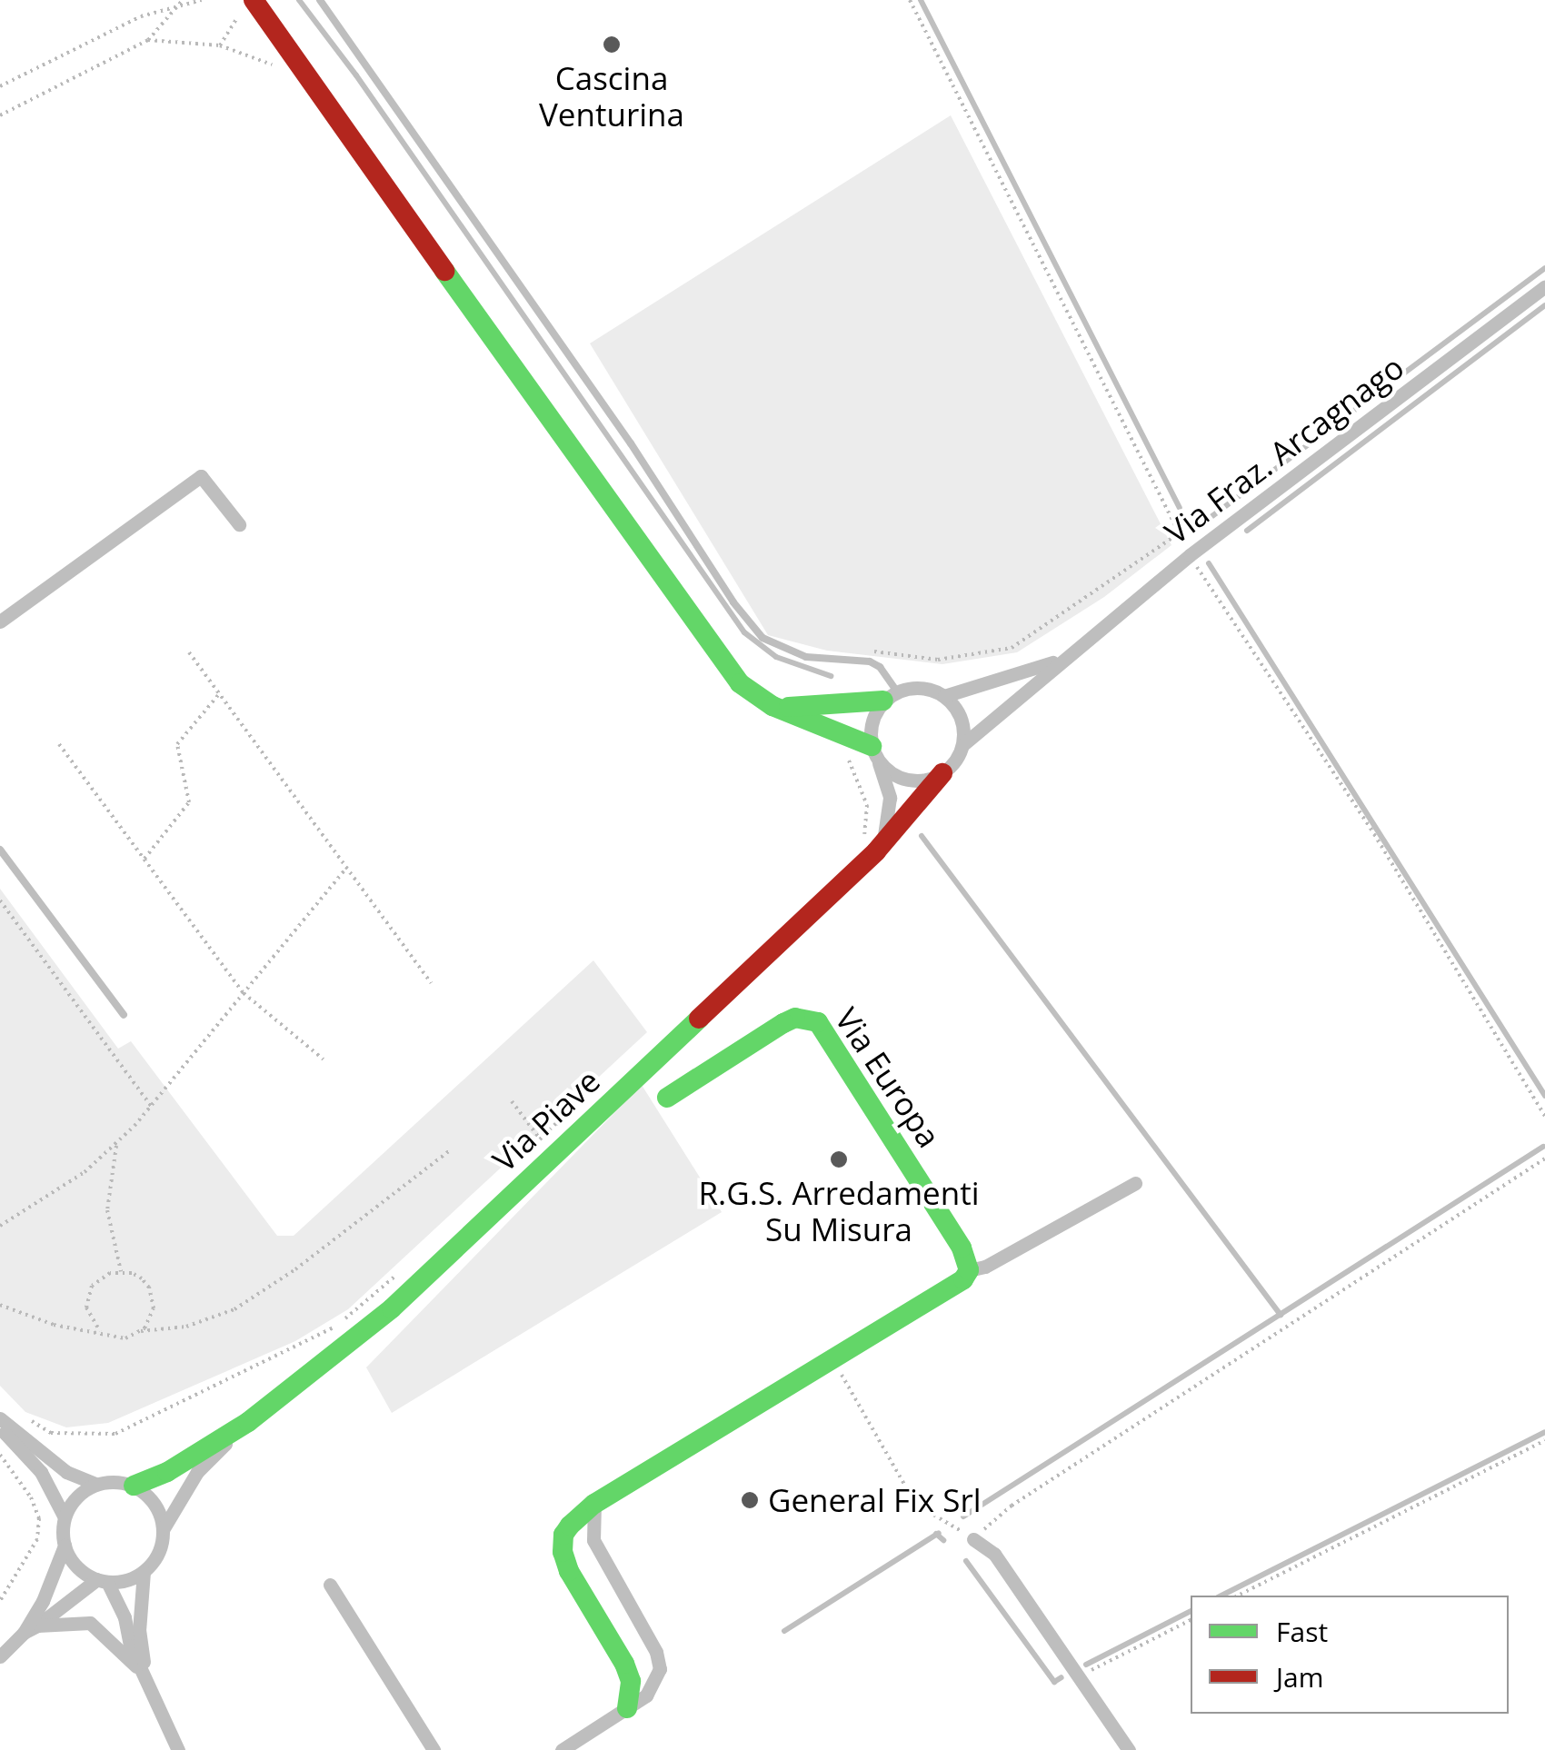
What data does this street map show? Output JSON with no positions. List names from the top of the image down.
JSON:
{
  "streets": {
    "main road": ["Via Europa", "Via Piave"],
    "street": ["Via Fraz. Arcagnago"]
  },
  "crossings": [
    ["Via Fraz. Arcagnago", "Via Piave"]
  ],
  "places": ["Cascina Venturina", "R.G.S. Arredamenti Su Misura", "General Fix Srl"],
  "legend": ["Fast", "Jam"]
}
